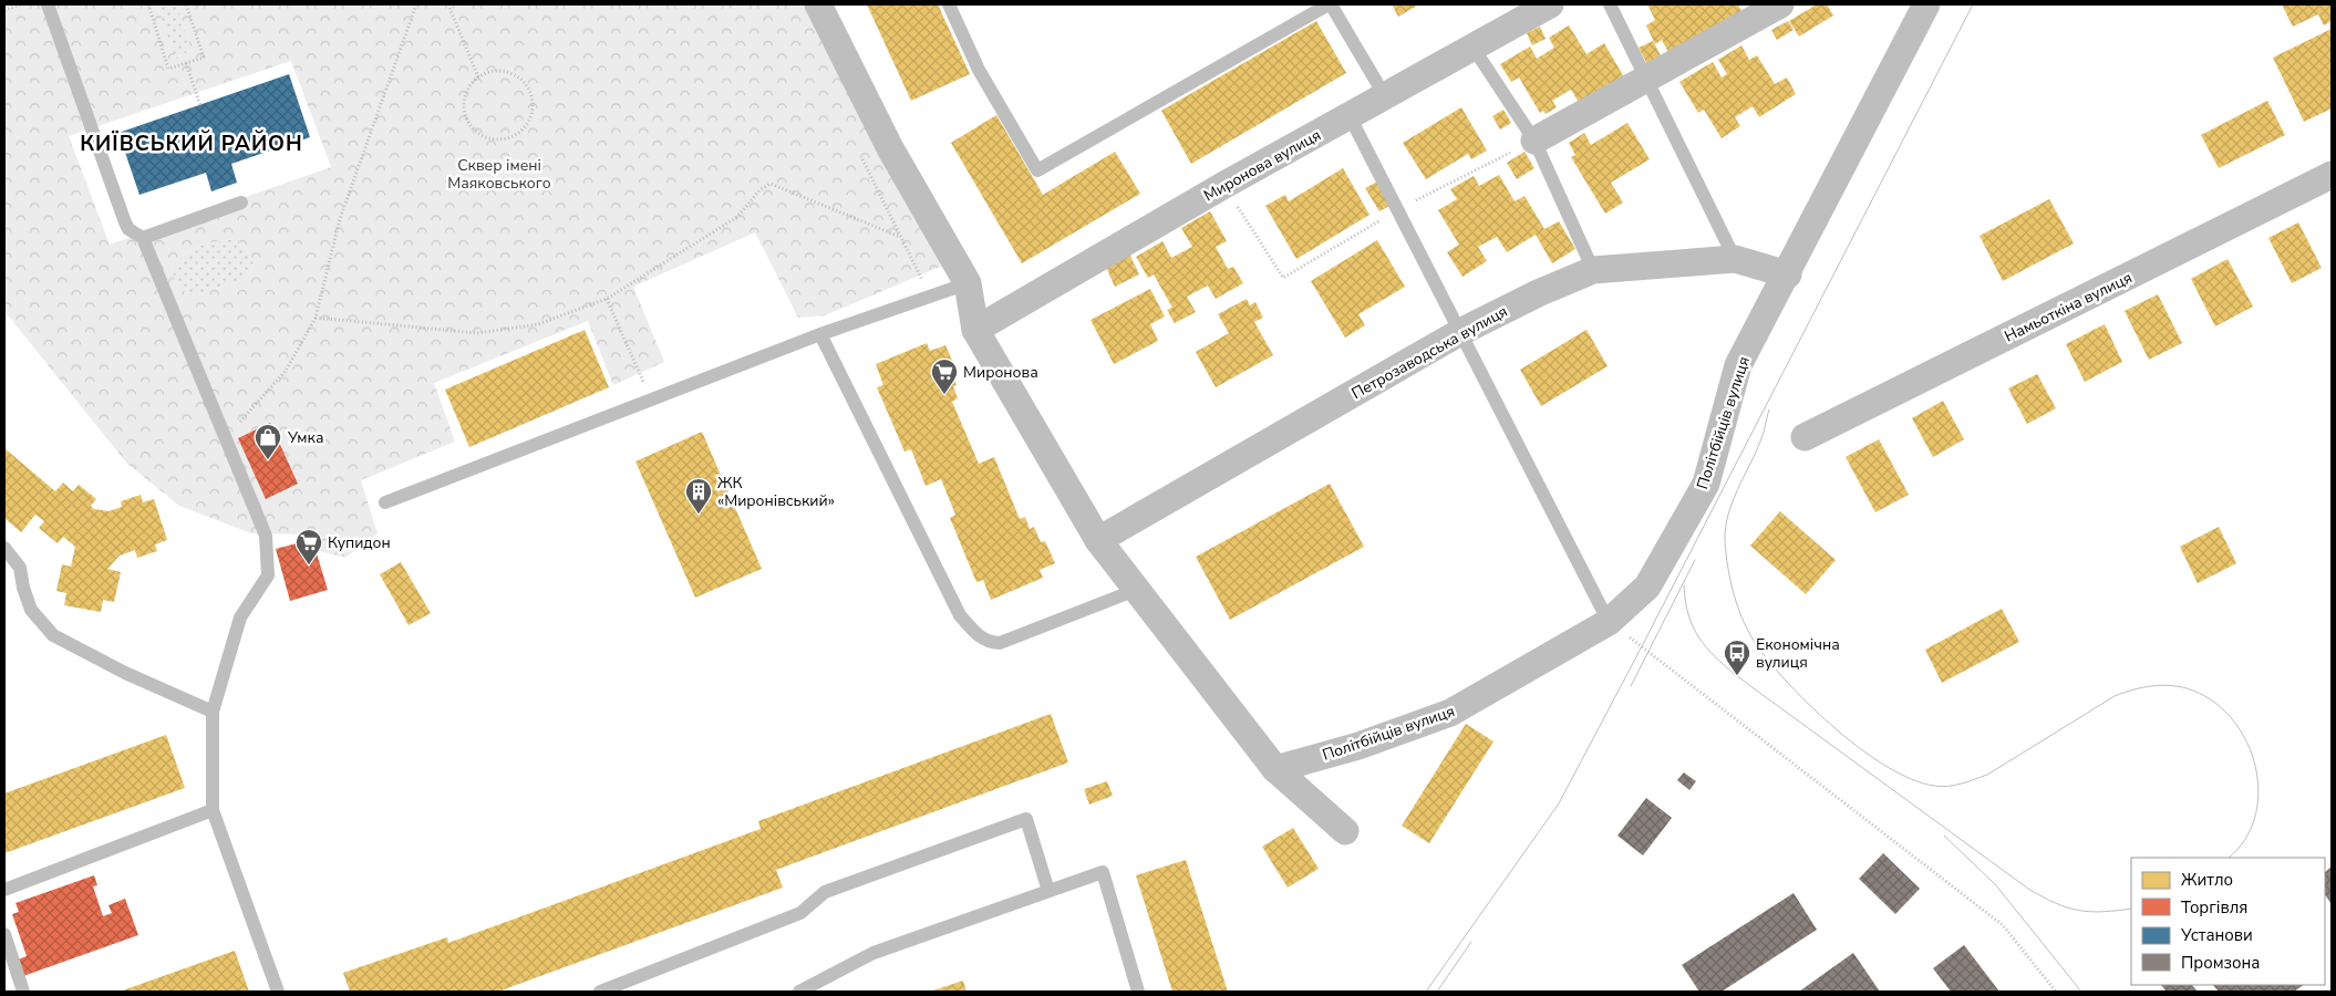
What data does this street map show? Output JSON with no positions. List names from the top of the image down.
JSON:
{
  "streets": {
    "street": [
      "Миронова вулиця",
      "Намьоткіна вулиця",
      "Петрозаводська вулиця",
      "Політбійців вулиця"
    ]
  },
  "crossings": [
    ["Петрозаводська вулиця", "Політбійців вулиця"]
  ],
  "districts": ["КИЇВСЬКИЙ РАЙОН"],
  "parks": ["Сквер імені Маяковського"],
  "places": {
    "supermarket": ["Миронова", "Купидон"],
    "shop": ["Умка"],
    "building": ["ЖК «Миронівський»"],
    "bus stop": ["Економічна вулиця"]
  },
  "legend": [
    "Житло",
    "Торгівля",
    "Установи",
    "Промзона"
  ]
}
